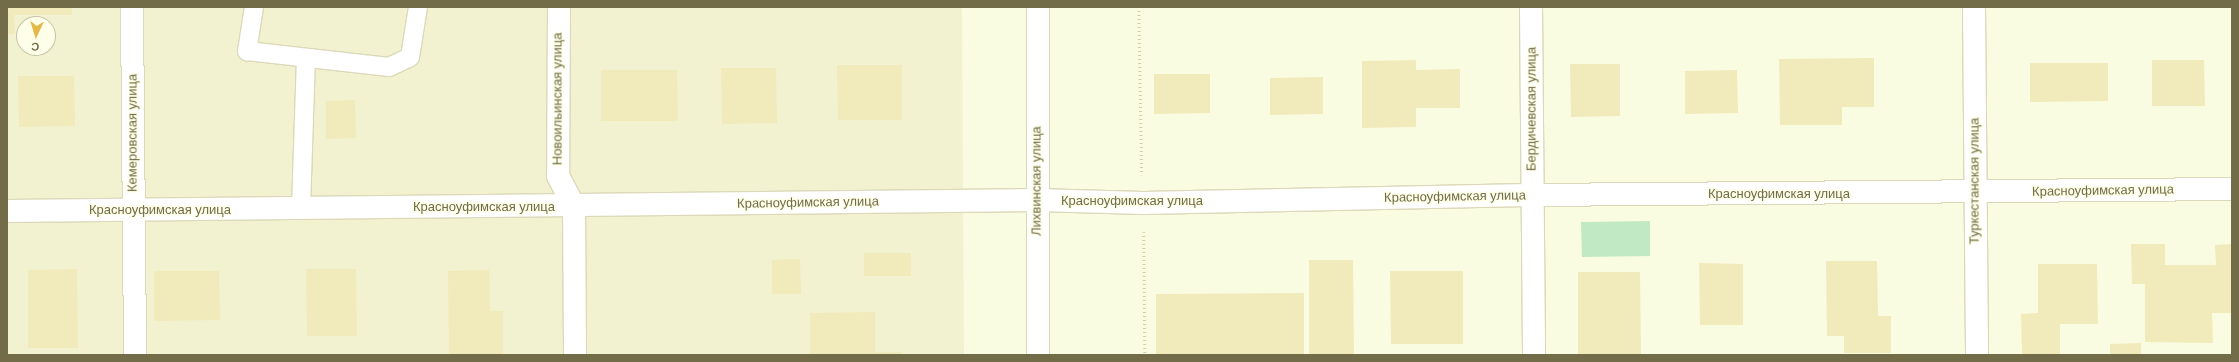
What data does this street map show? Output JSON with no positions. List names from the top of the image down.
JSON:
{
  "streets": {
    "street": [
      "Новоильинская улица",
      "Бердичевская улица",
      "Кемеровская улица",
      "Лихвинская улица",
      "Туркестанская улица",
      "Красноуфимская улица"
    ]
  },
  "crossings": [
    ["Новоильинская улица", "Красноуфимская улица"],
    ["Бердичевская улица", "Красноуфимская улица"],
    ["Кемеровская улица", "Красноуфимская улица"],
    ["Лихвинская улица", "Красноуфимская улица"],
    ["Туркестанская улица", "Красноуфимская улица"]
  ],
  "north": "bottom"
}
